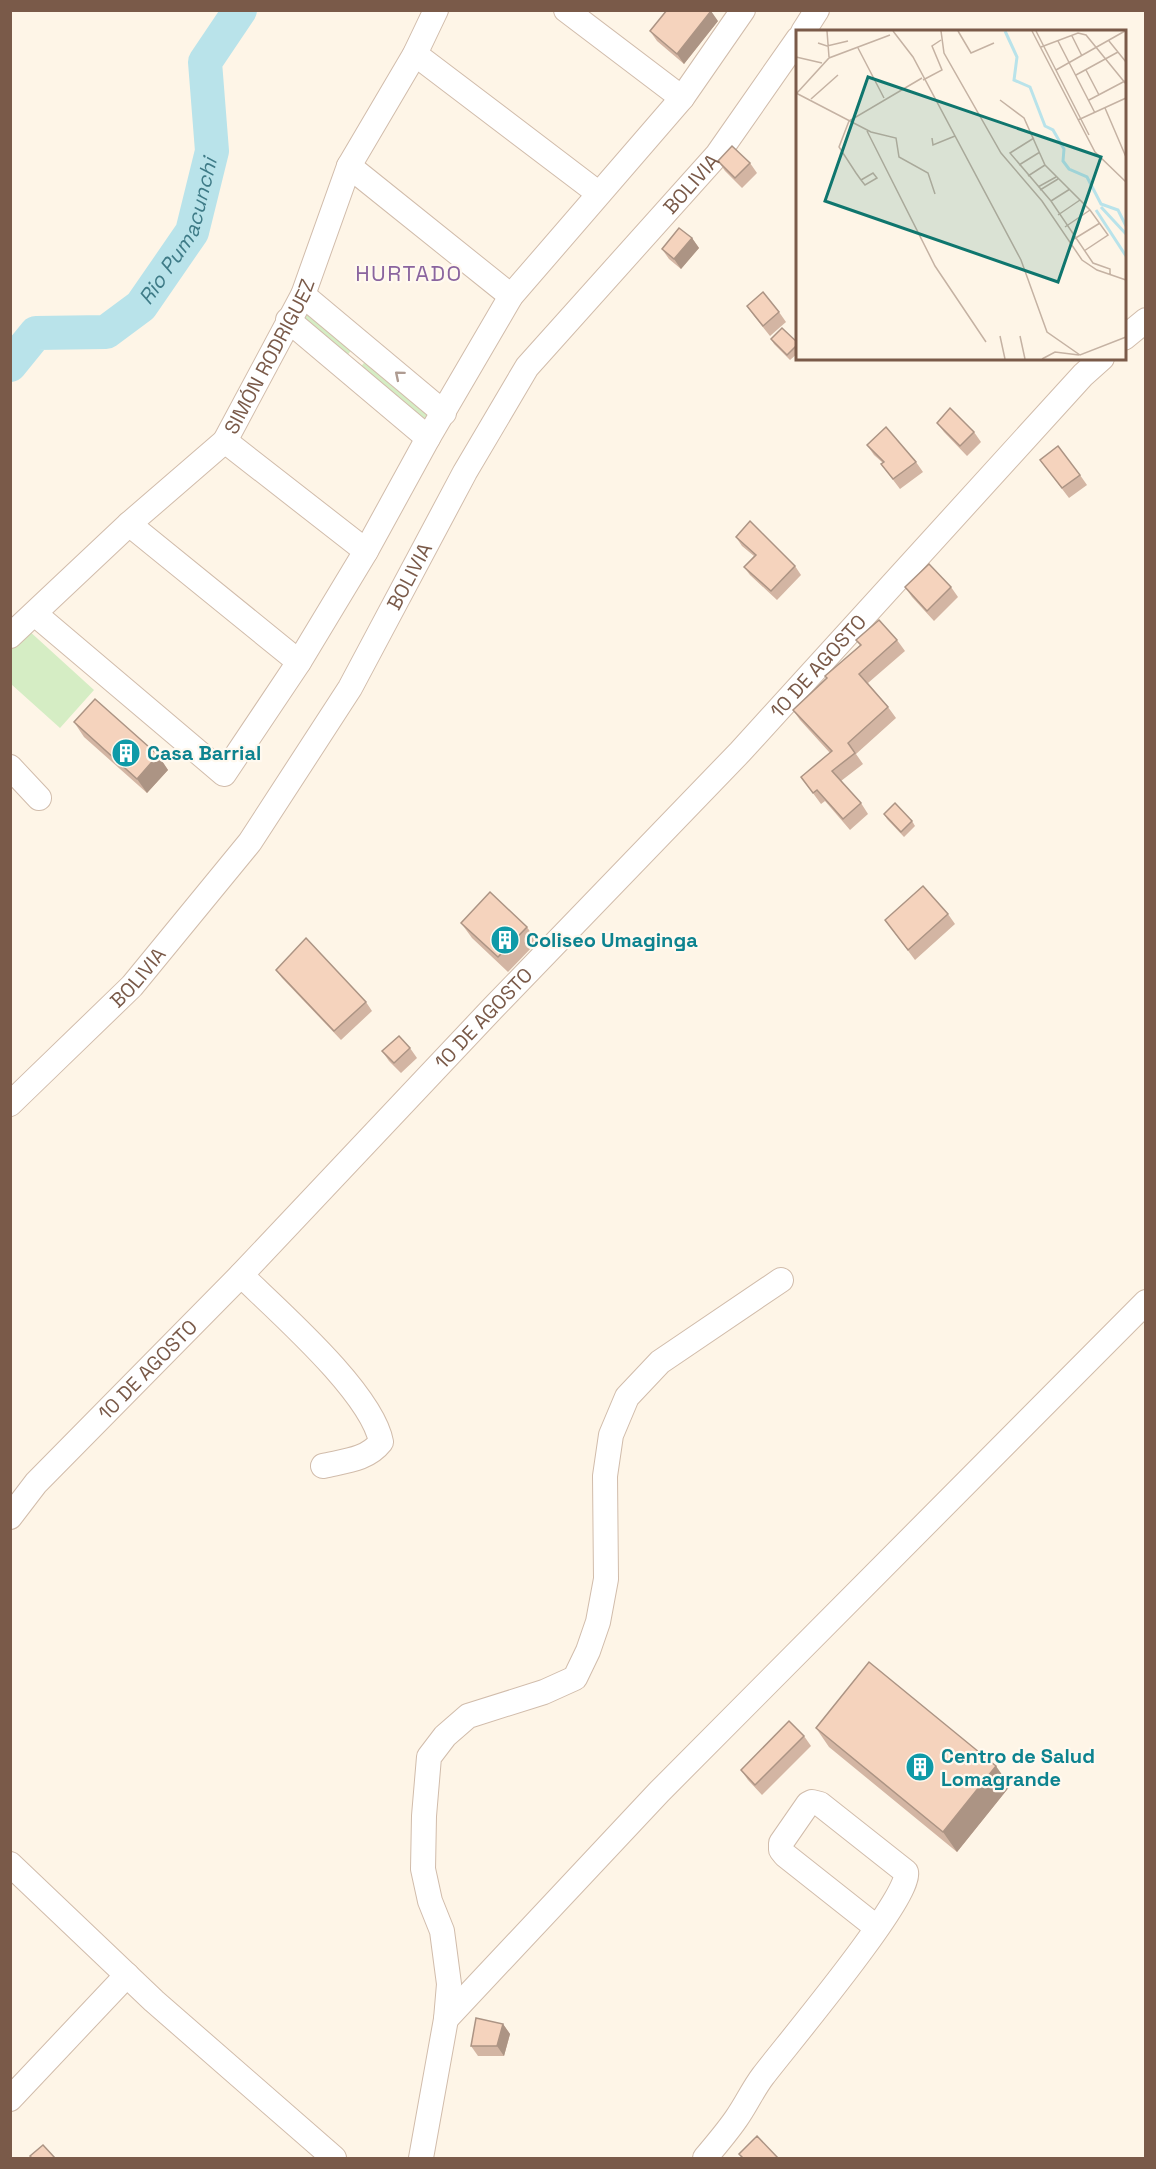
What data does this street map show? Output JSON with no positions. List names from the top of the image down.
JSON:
{
  "streets": {
    "street": ["BOLIVIA", "SIMÓN RODRIGUEZ", "10 DE AGOSTO"]
  },
  "districts": ["HURTADO"],
  "water": ["Rio Pumacunchi"],
  "places": {
    "building": ["Casa Barrial", "Coliseo Umaginga", "Centro de Salud Lomagrande"]
  }
}
